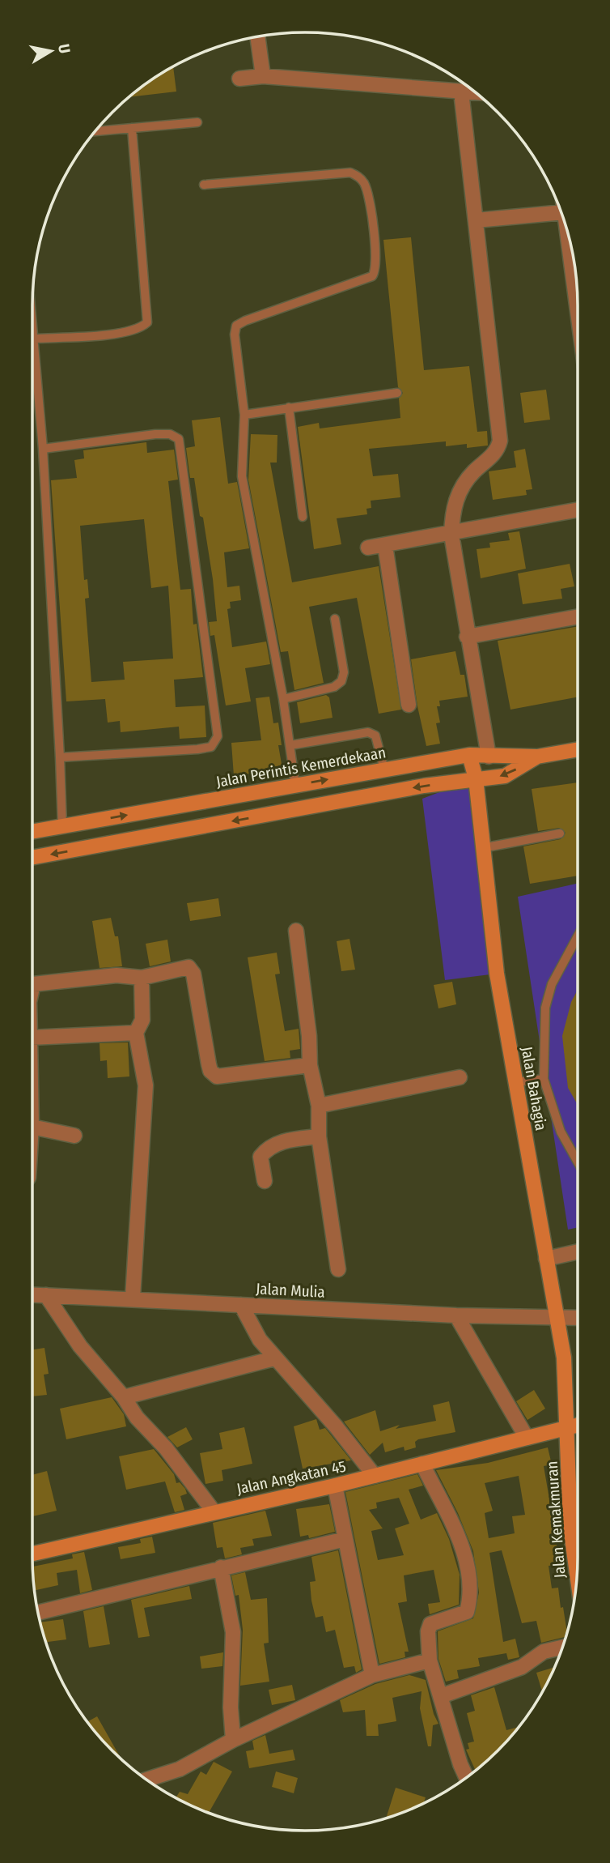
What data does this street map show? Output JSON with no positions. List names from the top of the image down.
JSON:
{
  "streets": {
    "street": [
      "Jalan Perintis Kemerdekaan",
      "Jalan Bahagia",
      "Jalan Mulia",
      "Jalan Angkatan 45",
      "Jalan Kemakmuran"
    ]
  },
  "crossings": [
    ["Jalan Perintis Kemerdekaan", "Jalan Bahagia"],
    ["Jalan Bahagia", "Jalan Mulia"],
    ["Jalan Bahagia", "Jalan Angkatan 45"],
    ["Jalan Bahagia", "Jalan Kemakmuran"],
    ["Jalan Angkatan 45", "Jalan Kemakmuran"]
  ],
  "north": "right"
}
